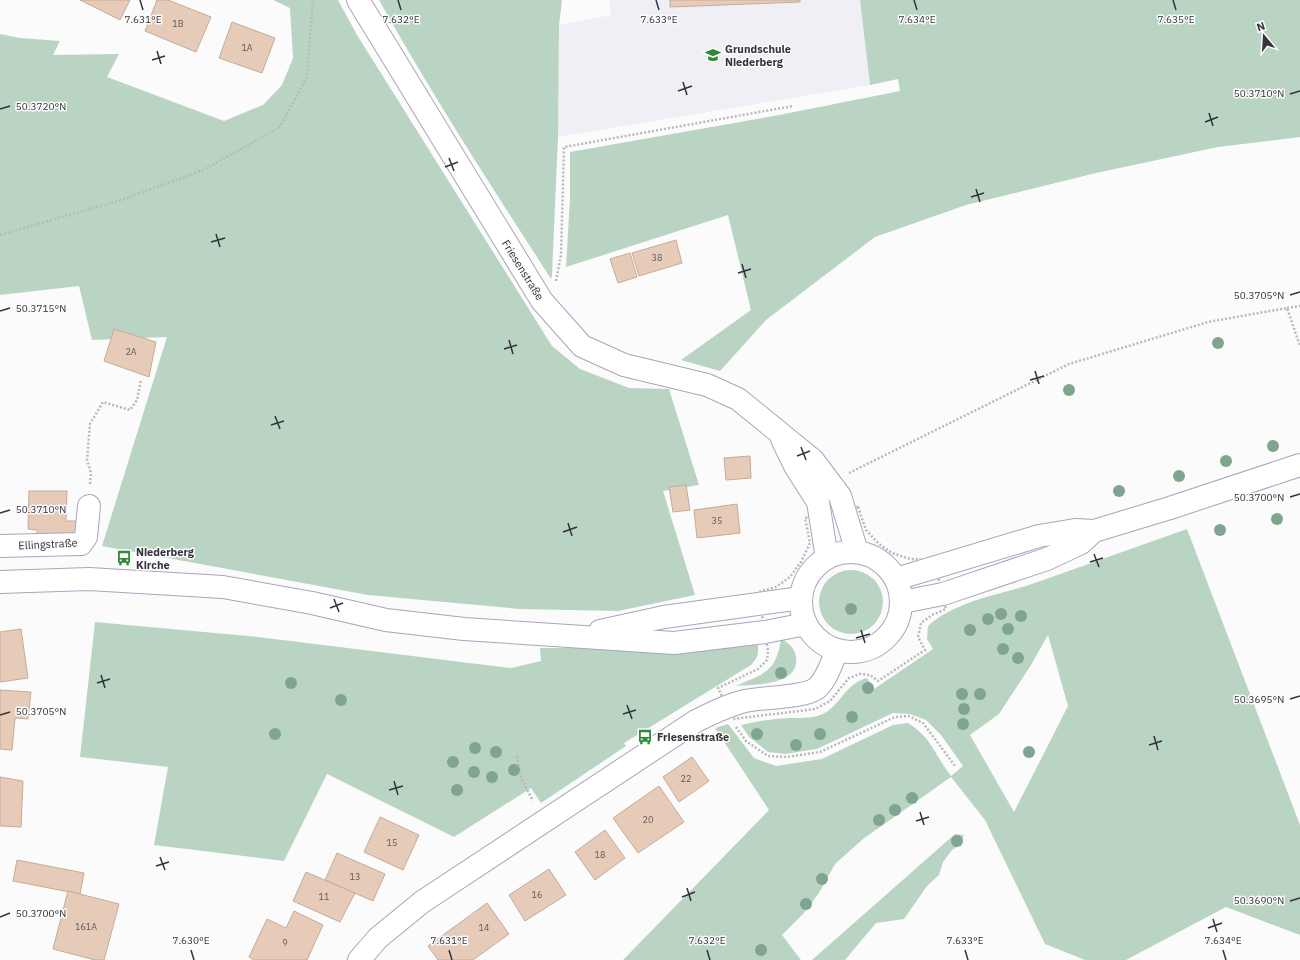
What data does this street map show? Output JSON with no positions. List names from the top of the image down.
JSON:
{
  "streets": {
    "main road": ["Friesenstraße", "Ellingstraße"]
  },
  "places": {
    "school or university": ["Grundschule Niederberg"],
    "bus stop": ["Niederberg Kirche", "Friesenstraße"]
  },
  "house_numbers": [
    "1B",
    "1A",
    "38",
    "2A",
    "35",
    "22",
    "20",
    "15",
    "18",
    "13",
    "16",
    "11",
    "161A",
    "14",
    "9"
  ],
  "north": "top",
  "coordinates": [
    "7.631°E",
    "7.632°E",
    "7.633°E",
    "7.634°E",
    "7.635°E",
    "50.3710°N",
    "50.3720°N",
    "50.3705°N",
    "50.3715°N",
    "50.3700°N",
    "50.3695°N",
    "50.3690°N",
    "7.630°E"
  ]
}
